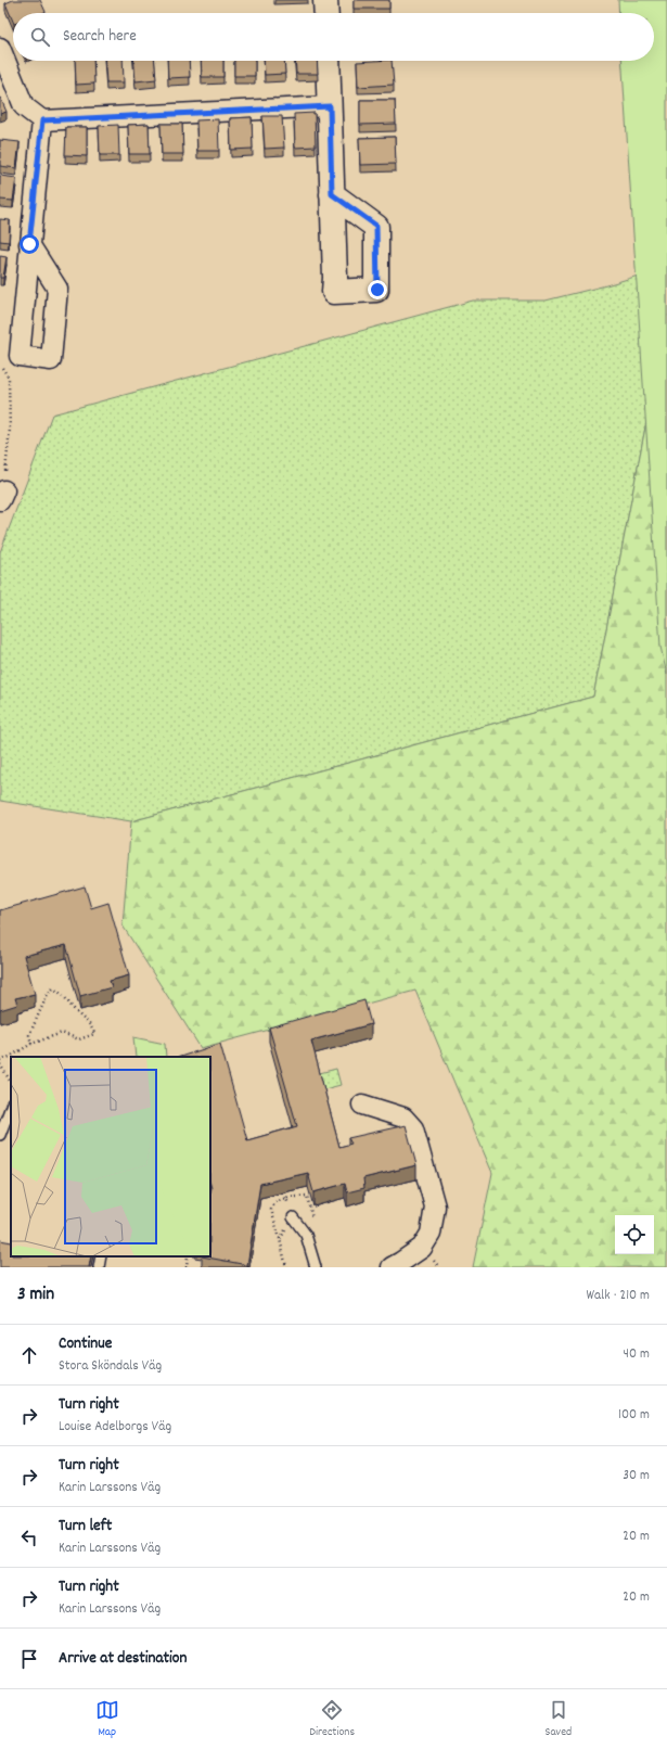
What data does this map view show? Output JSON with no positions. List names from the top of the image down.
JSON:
{
  "page": {
    "search": "Search here",
    "heading": ["3 min", "Walk · 210 m"],
    "list": [
      ["Continue", "Stora Sköndals Väg", "40 m"],
      ["Turn right", "Louise Adelborgs Väg", "100 m"],
      ["Turn right", "Karin Larssons Väg", "30 m"],
      ["Turn left", "Karin Larssons Väg", "20 m"],
      ["Turn right", "Karin Larssons Väg", "20 m"],
      "Arrive at destination"
    ],
    "nav": ["Map", "Directions", "Saved"]
  }
}
